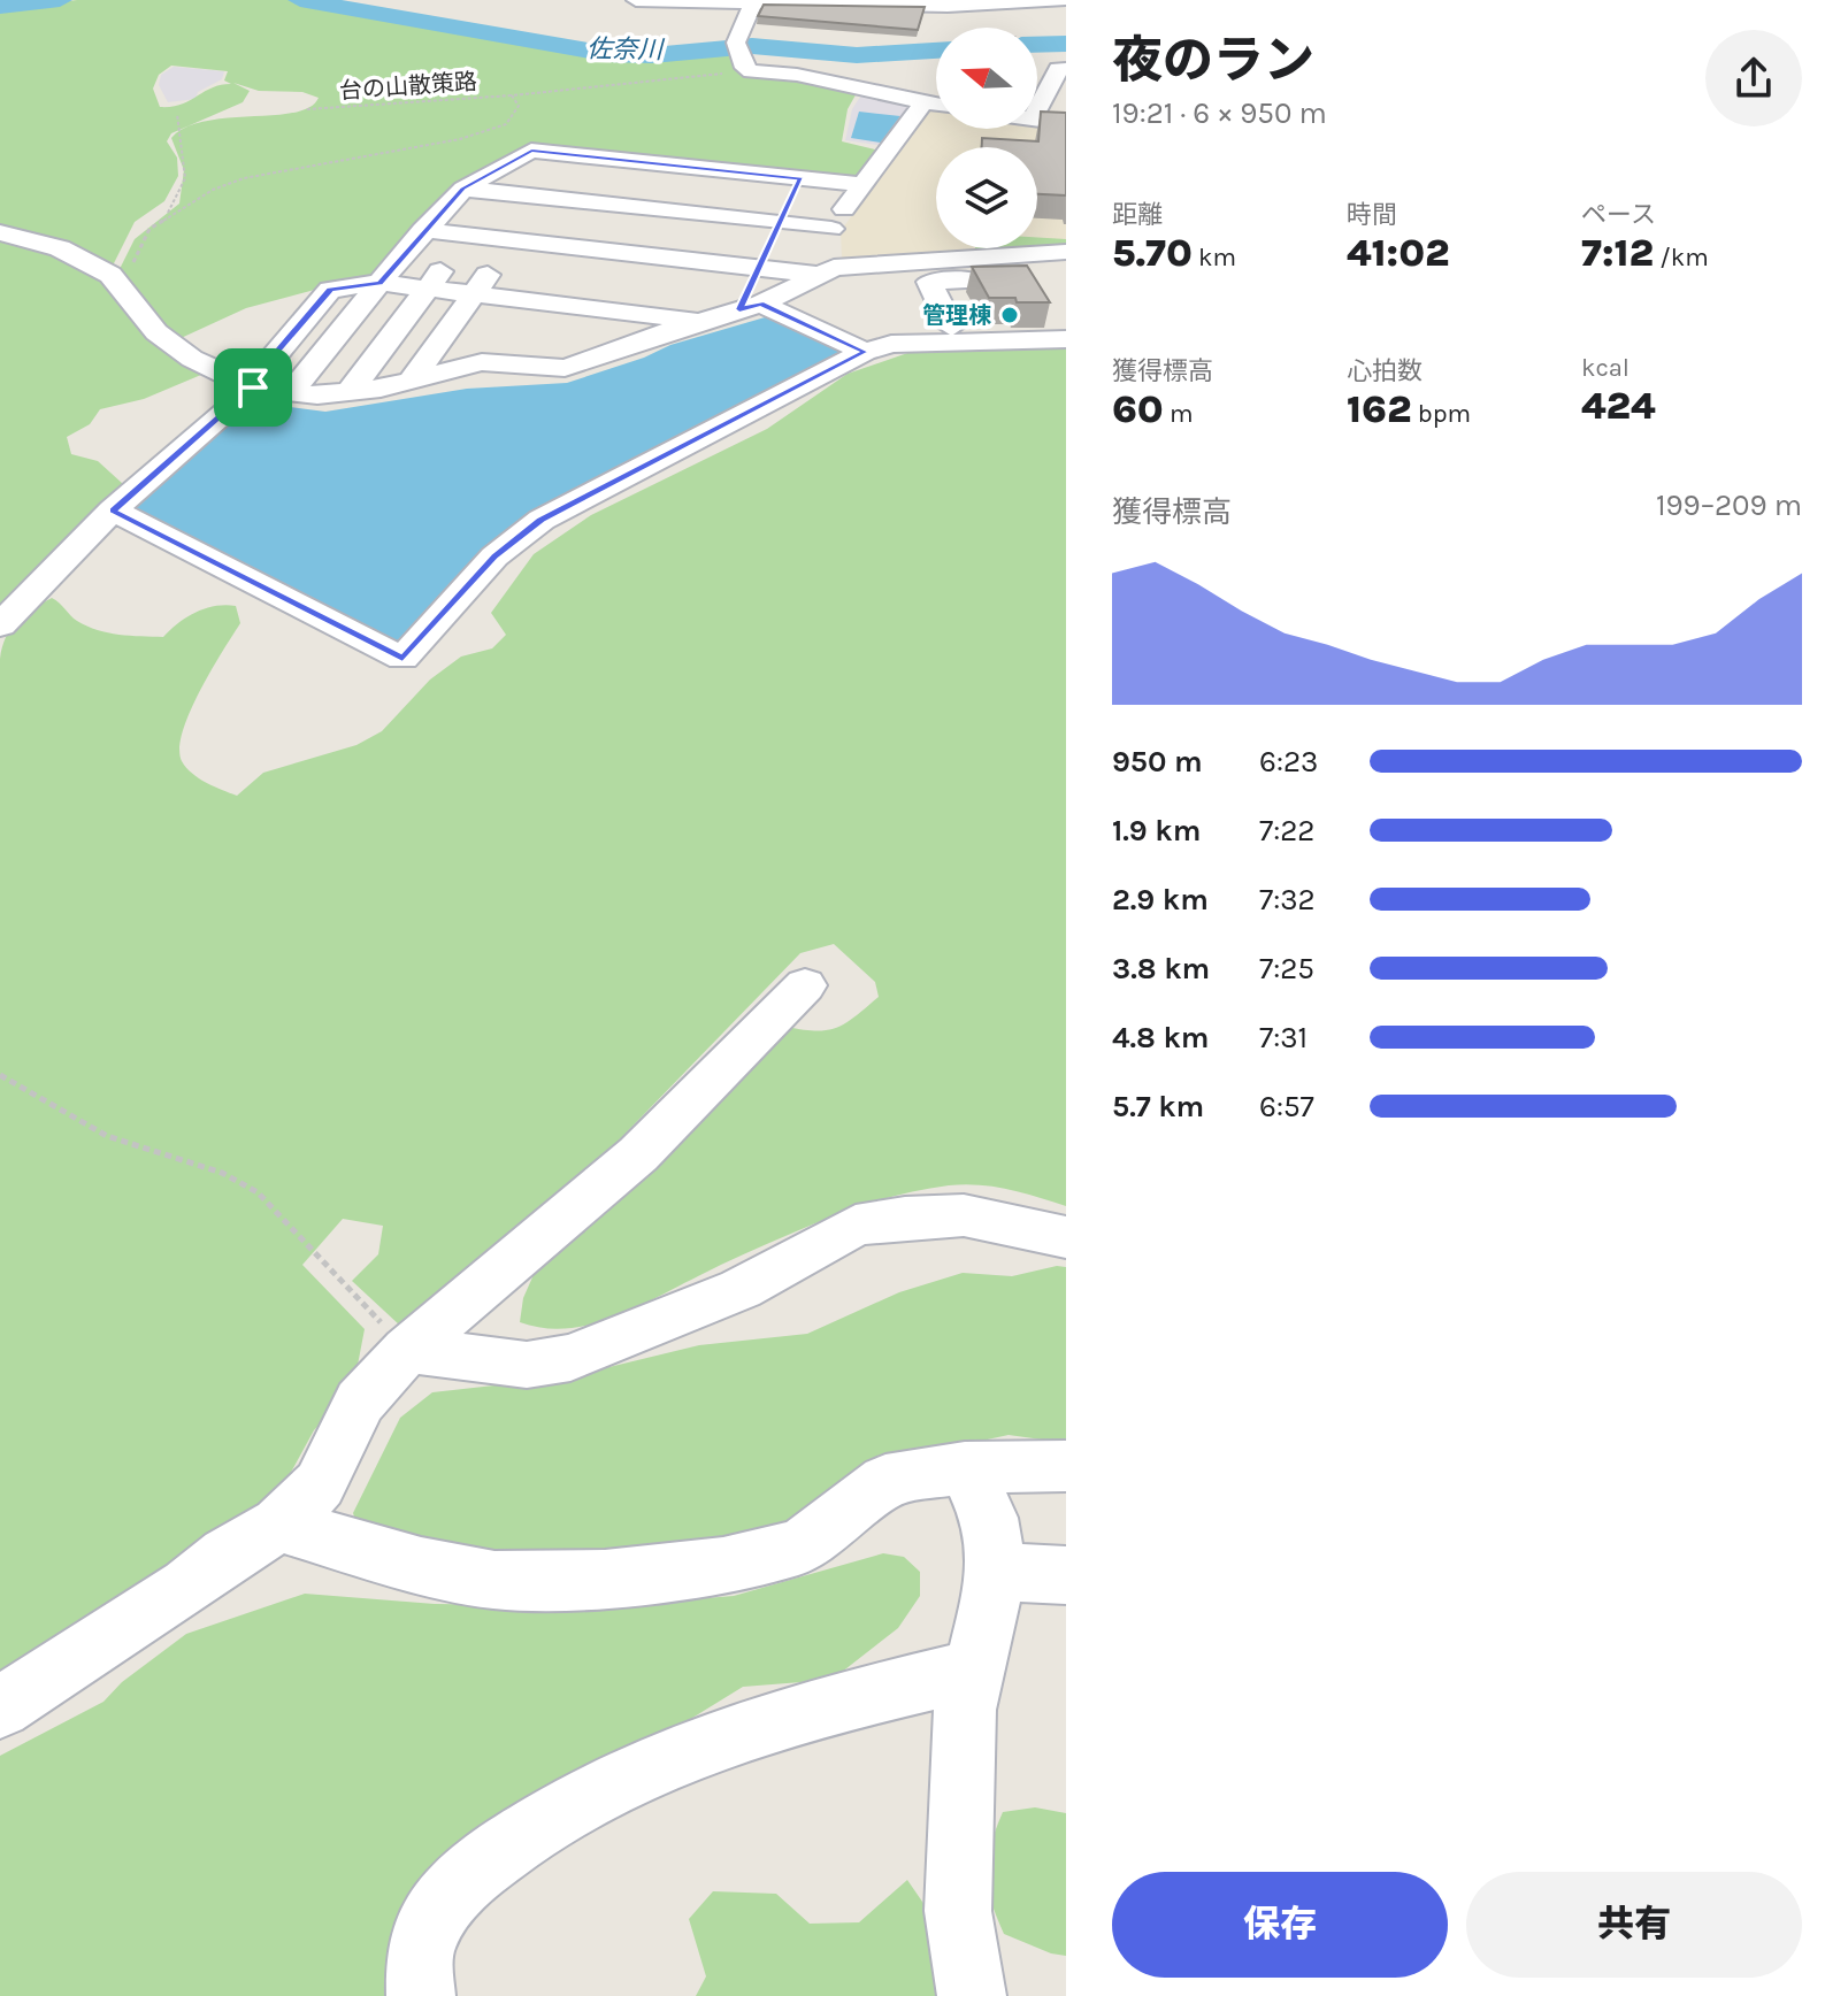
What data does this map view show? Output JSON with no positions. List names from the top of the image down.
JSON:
{
  "streets": {
    "path": ["台の山散策路"]
  },
  "water": ["佐奈川"],
  "places": ["管理棟"],
  "north": "left",
  "page": {
    "heading": ["夜のラン", "19:21 · 6 × 950 m"],
    "stats": [
      ["距離", "5.70 km"],
      ["時間", "41:02"],
      ["ペース", "7:12 /km"],
      ["獲得標高", "60 m"],
      ["心拍数", "162 bpm"],
      ["kcal", "424"]
    ],
    "chart": ["獲得標高", "199–209 m"],
    "list": [
      {
        "name": "950 m",
        "note": "6:23"
      },
      {
        "name": "1.9 km",
        "note": "7:22"
      },
      {
        "name": "2.9 km",
        "note": "7:32"
      },
      {
        "name": "3.8 km",
        "note": "7:25"
      },
      {
        "name": "4.8 km",
        "note": "7:31"
      },
      {
        "name": "5.7 km",
        "note": "6:57"
      }
    ],
    "buttons": ["保存", "共有"]
  }
}
